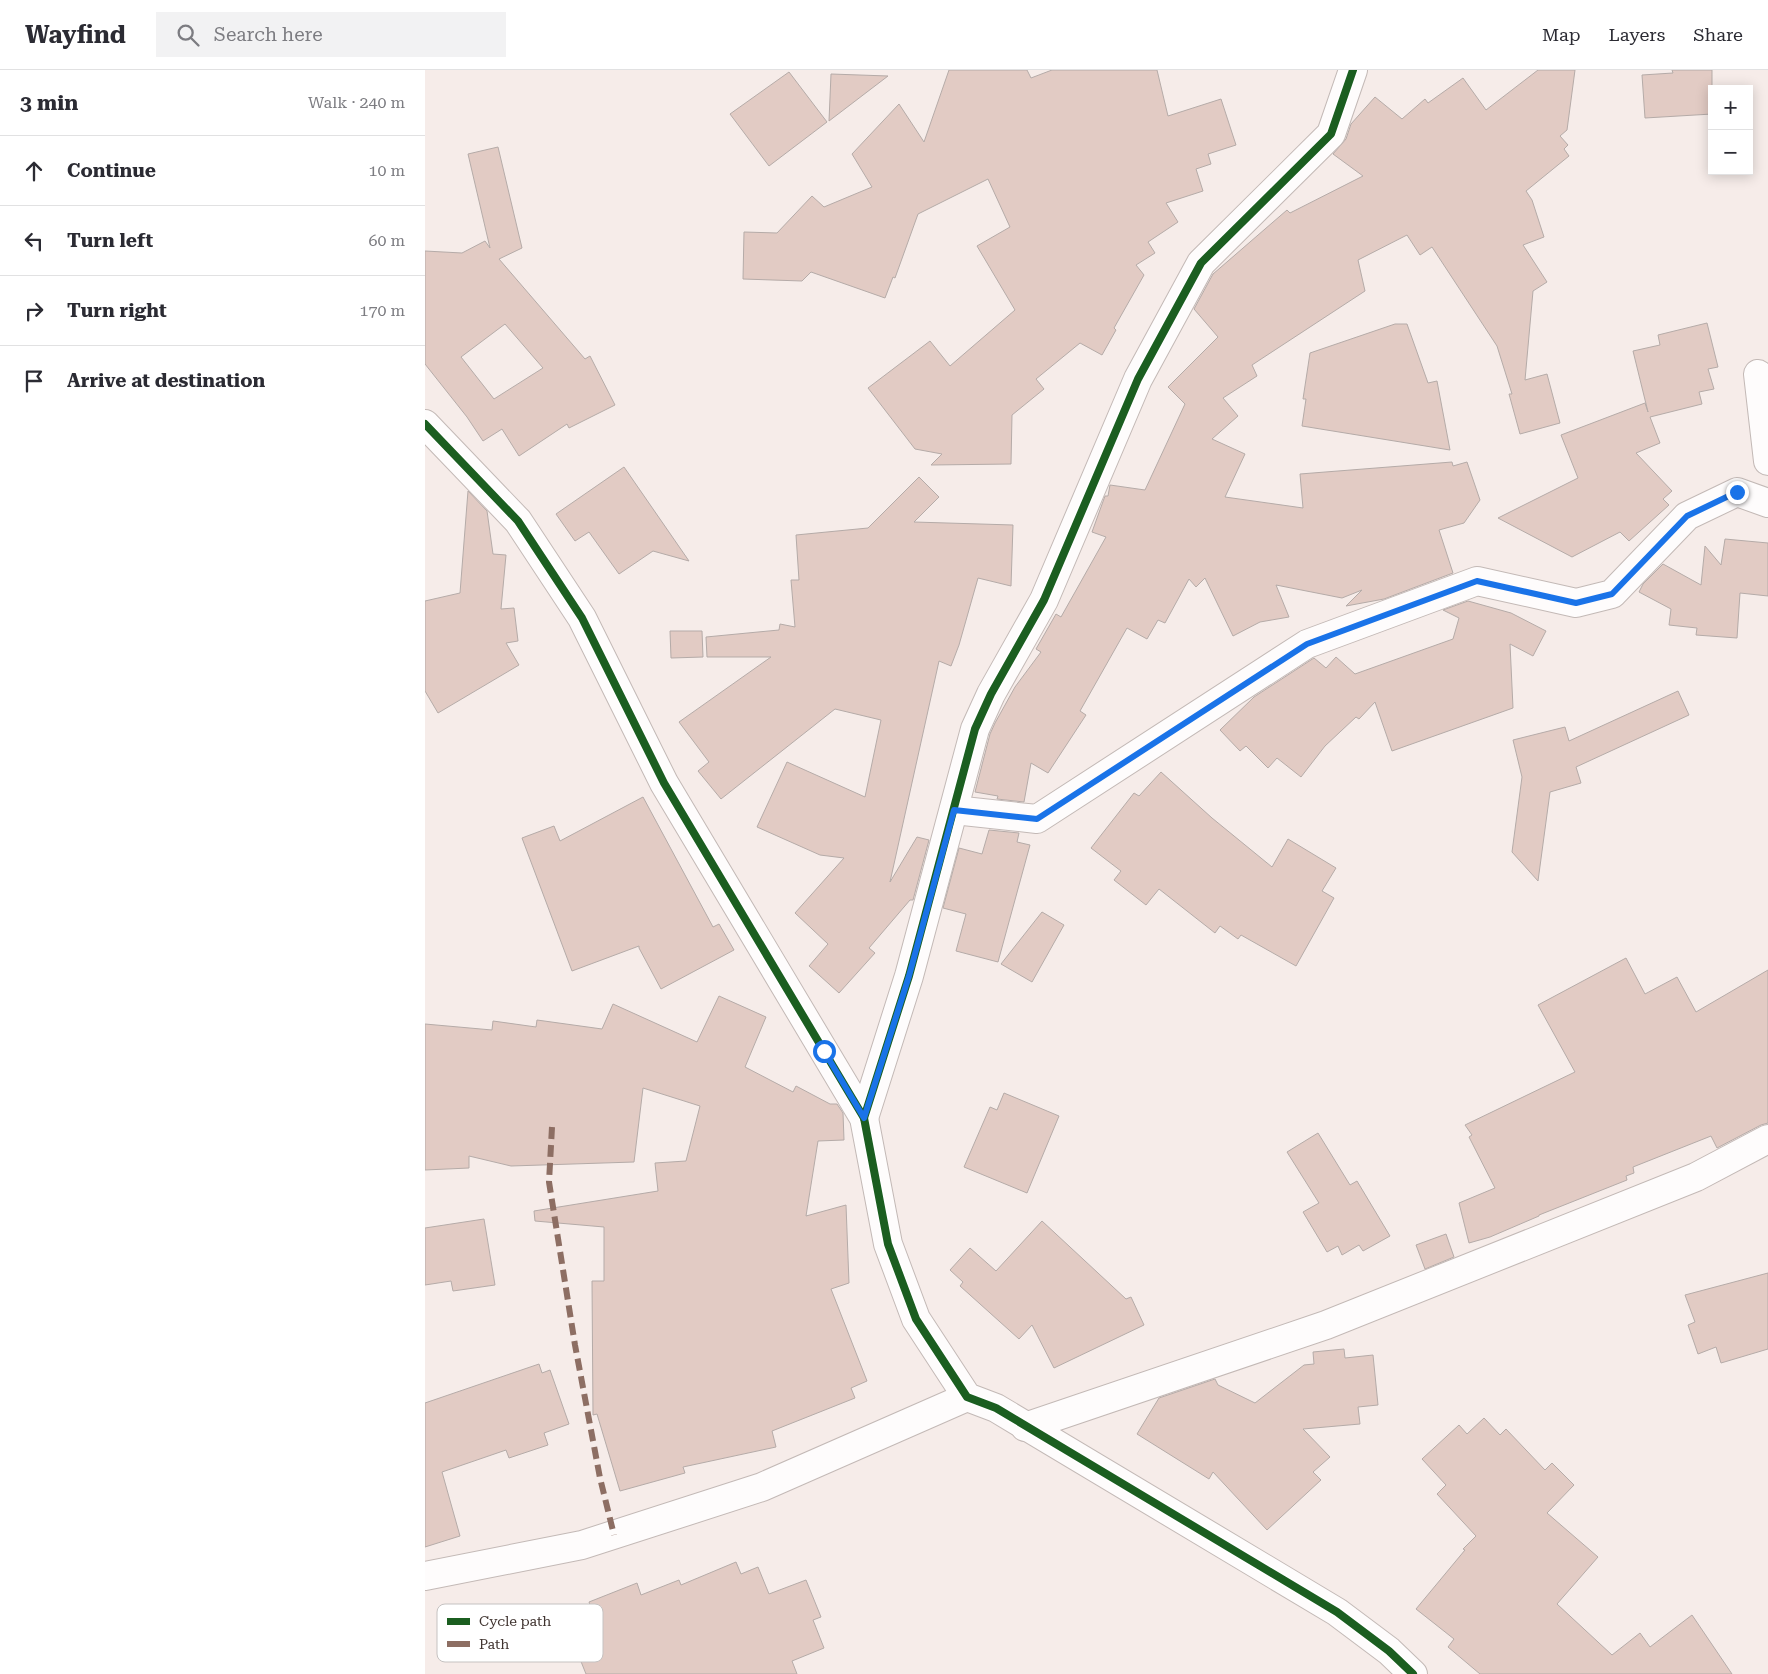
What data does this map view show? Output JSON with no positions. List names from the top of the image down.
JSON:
{
  "legend": ["Cycle path", "Path"],
  "page": {
    "header": "Wayfind",
    "search": "Search here",
    "nav": ["Map", "Layers", "Share"],
    "heading": ["3 min", "Walk · 240 m"],
    "map_buttons": ["+", "−"],
    "list": [
      ["Continue", "10 m"],
      ["Turn left", "60 m"],
      ["Turn right", "170 m"],
      "Arrive at destination"
    ]
  }
}
